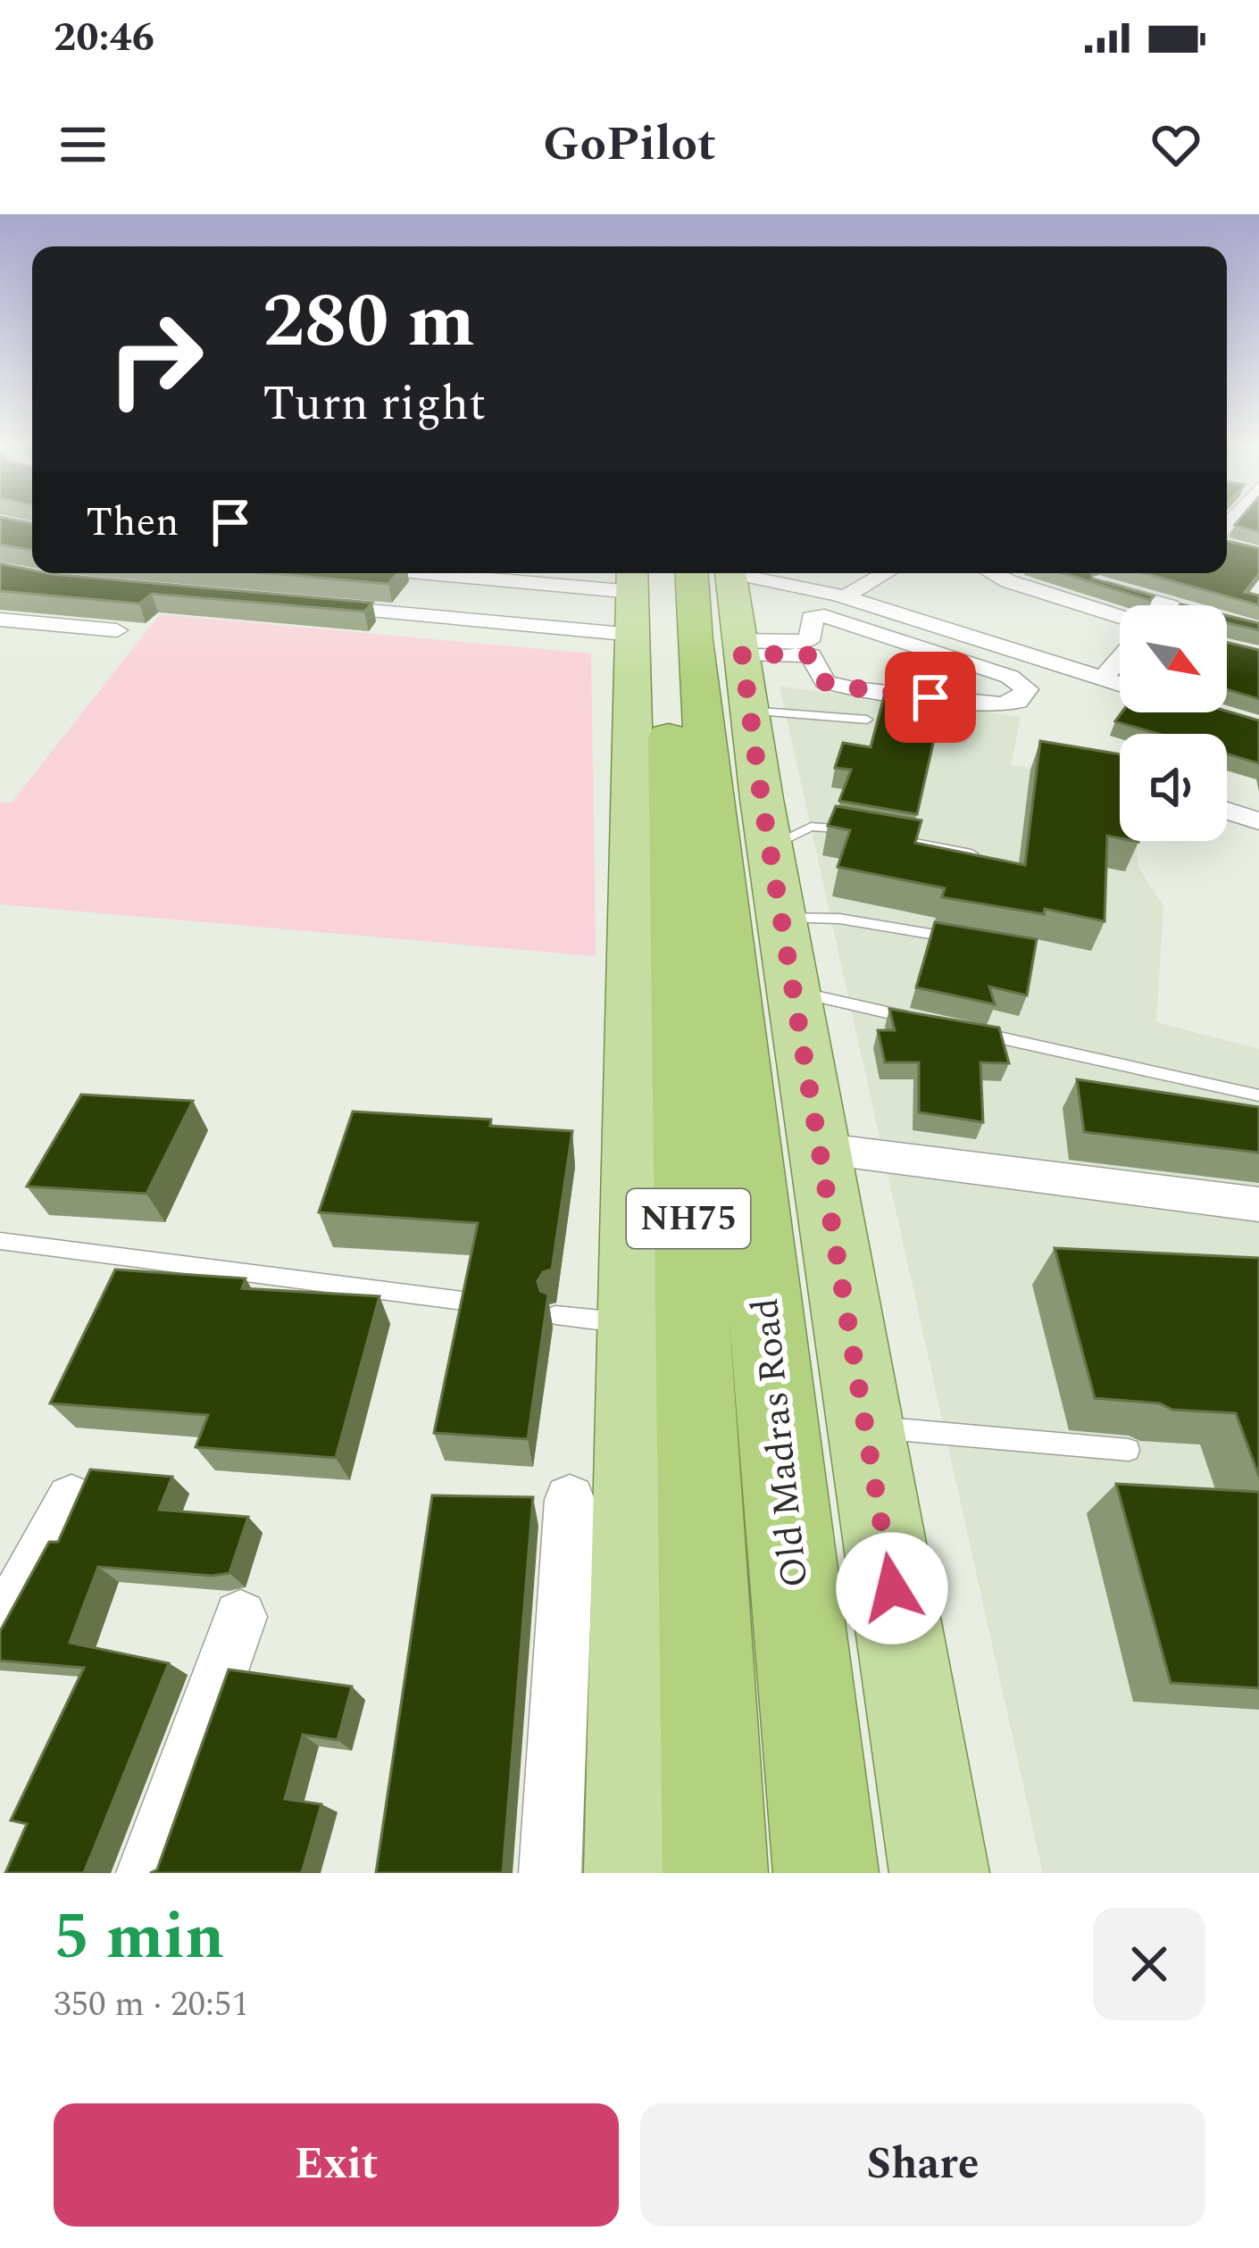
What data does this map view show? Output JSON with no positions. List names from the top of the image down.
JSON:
{
  "streets": {
    "highway": ["NH75", "Old Madras Road"]
  },
  "north": "bottom right",
  "page": {
    "status": "20:46",
    "header": "GoPilot",
    "turn": ["280 m", "Turn right"],
    "then": "Then",
    "heading": ["5 min", "350 m · 20:51"],
    "buttons": ["Exit", "Share"]
  }
}
